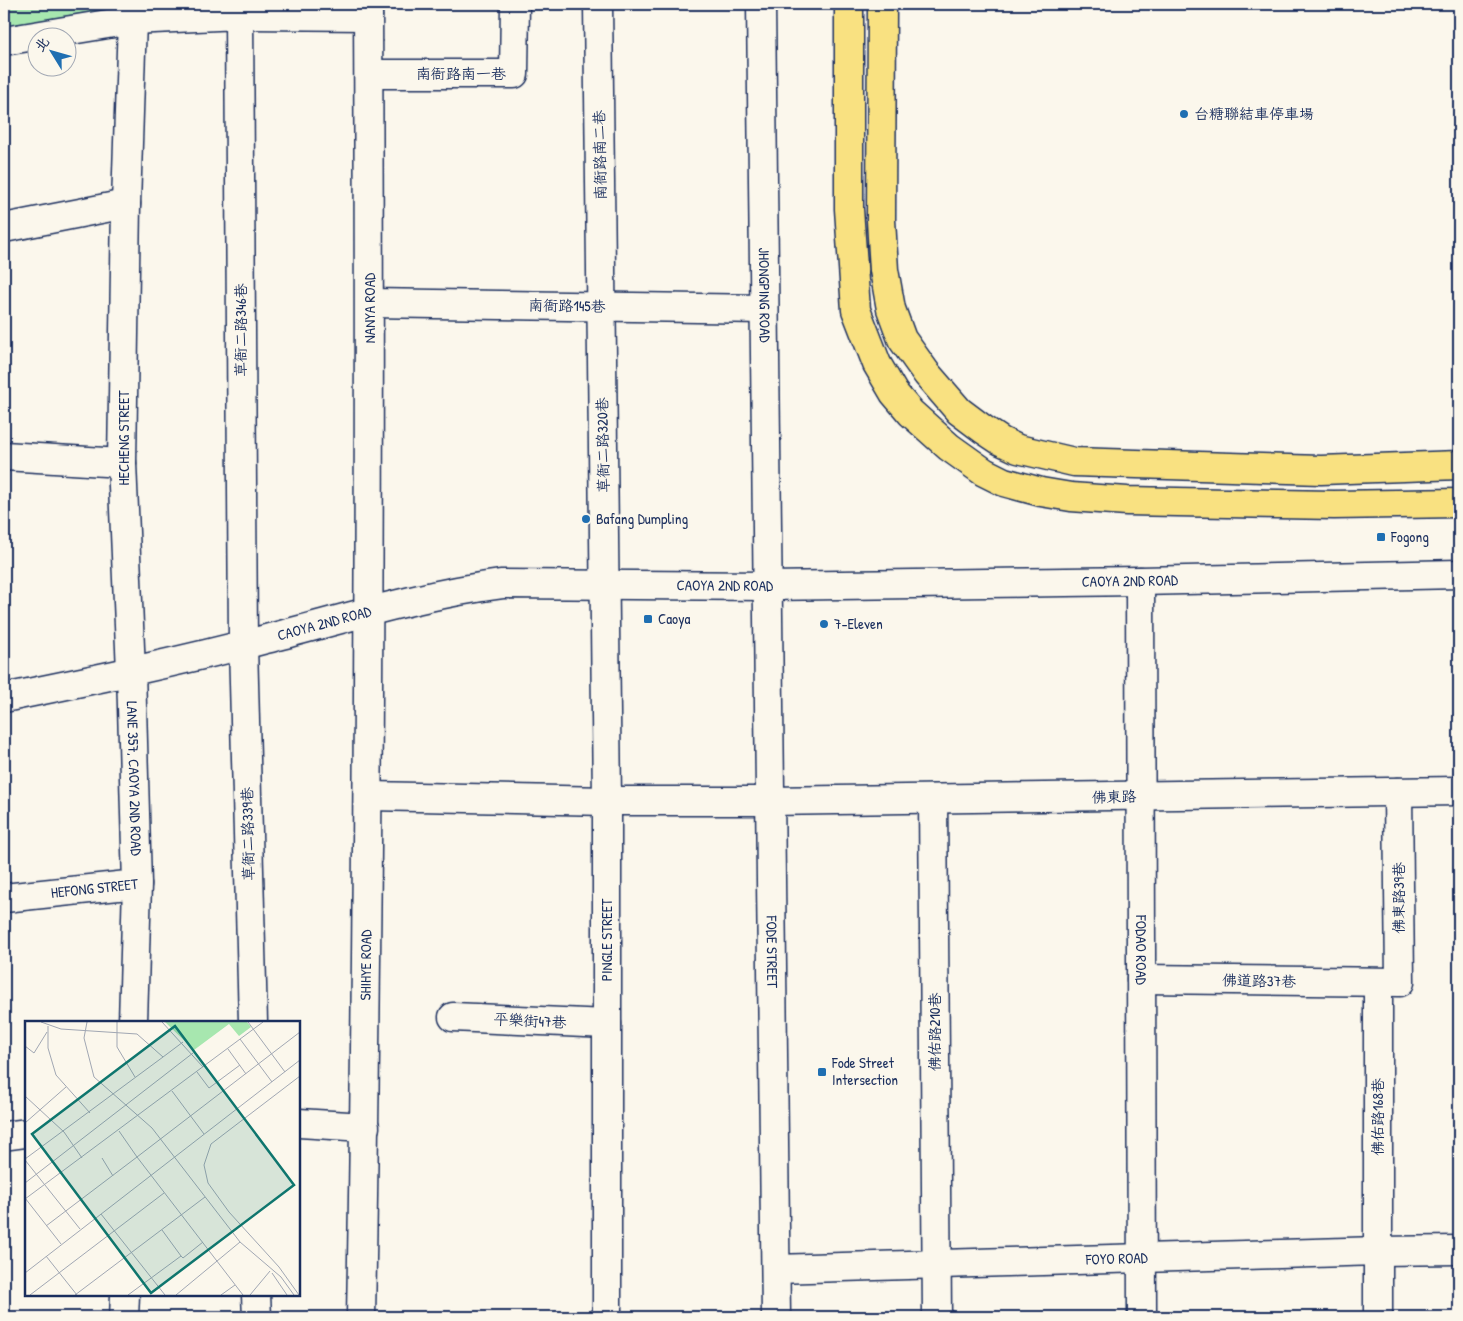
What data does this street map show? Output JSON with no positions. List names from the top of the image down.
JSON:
{
  "streets": {
    "street": [
      "南衙路南一巷",
      "南衙路南二巷",
      "JHONGPING ROAD",
      "南衙路145巷",
      "NANYA ROAD",
      "草衙二路346巷",
      "HECHENG STREET",
      "草衙二路320巷",
      "CAOYA 2ND ROAD",
      "LANE 357, CAOYA 2ND ROAD",
      "佛東路",
      "草衙二路339巷",
      "HEFONG STREET",
      "佛東路39巷",
      "PINGLE STREET",
      "FODAO ROAD",
      "FODE STREET",
      "SHIHYE ROAD",
      "佛道路37巷",
      "平樂街47巷",
      "佛佑路210巷",
      "佛佑路168巷",
      "FOYO ROAD"
    ]
  },
  "crossings": [
    ["南衙路南一巷", "NANYA ROAD"],
    ["南衙路南二巷", "南衙路145巷"],
    ["南衙路南二巷", "草衙二路320巷"],
    ["JHONGPING ROAD", "南衙路145巷"],
    ["JHONGPING ROAD", "CAOYA 2ND ROAD"],
    ["JHONGPING ROAD", "FODE STREET"],
    ["南衙路145巷", "NANYA ROAD"],
    ["南衙路145巷", "草衙二路320巷"],
    ["NANYA ROAD", "CAOYA 2ND ROAD"],
    ["NANYA ROAD", "SHIHYE ROAD"],
    ["草衙二路346巷", "CAOYA 2ND ROAD"],
    ["草衙二路346巷", "草衙二路339巷"],
    ["HECHENG STREET", "CAOYA 2ND ROAD"],
    ["HECHENG STREET", "LANE 357, CAOYA 2ND ROAD"],
    ["草衙二路320巷", "CAOYA 2ND ROAD"],
    ["草衙二路320巷", "佛東路"],
    ["草衙二路320巷", "PINGLE STREET"],
    ["CAOYA 2ND ROAD", "LANE 357, CAOYA 2ND ROAD"],
    ["CAOYA 2ND ROAD", "草衙二路339巷"],
    ["CAOYA 2ND ROAD", "FODAO ROAD"],
    ["CAOYA 2ND ROAD", "FODE STREET"],
    ["CAOYA 2ND ROAD", "SHIHYE ROAD"],
    ["LANE 357, CAOYA 2ND ROAD", "HEFONG STREET"],
    ["佛東路", "佛東路39巷"],
    ["佛東路", "PINGLE STREET"],
    ["佛東路", "FODAO ROAD"],
    ["佛東路", "FODE STREET"],
    ["佛東路", "佛佑路210巷"],
    ["佛東路39巷", "佛道路37巷"],
    ["佛東路39巷", "佛佑路168巷"],
    ["PINGLE STREET", "平樂街47巷"],
    ["FODAO ROAD", "佛道路37巷"],
    ["FODAO ROAD", "FOYO ROAD"],
    ["FODE STREET", "FOYO ROAD"],
    ["佛道路37巷", "佛佑路168巷"],
    ["佛佑路210巷", "FOYO ROAD"],
    ["佛佑路168巷", "FOYO ROAD"]
  ],
  "places": {
    "other": ["台糖聯結車停車場", "Bafang Dumpling", "7-Eleven"],
    "transit": ["Fogong", "Caoya", "Fode Street Intersection"]
  },
  "north": "top left"
}
